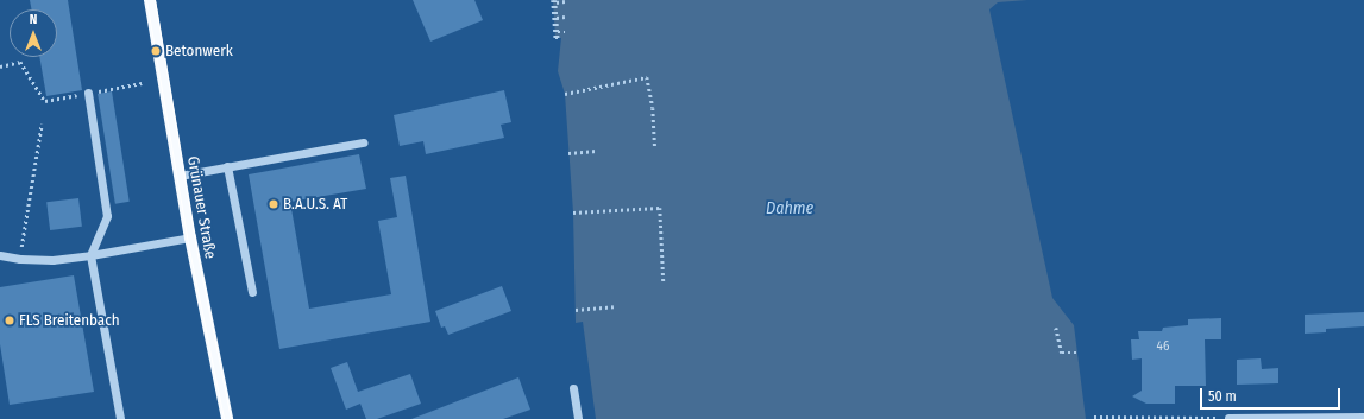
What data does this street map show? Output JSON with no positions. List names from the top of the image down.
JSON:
{
  "streets": {
    "main road": ["Grünauer Straße"]
  },
  "water": ["Dahme"],
  "places": ["Betonwerk", "B.A.U.S. AT", "FLS Breitenbach"],
  "house_numbers": ["46"],
  "scale_bar": "50 m",
  "north": "top"
}
